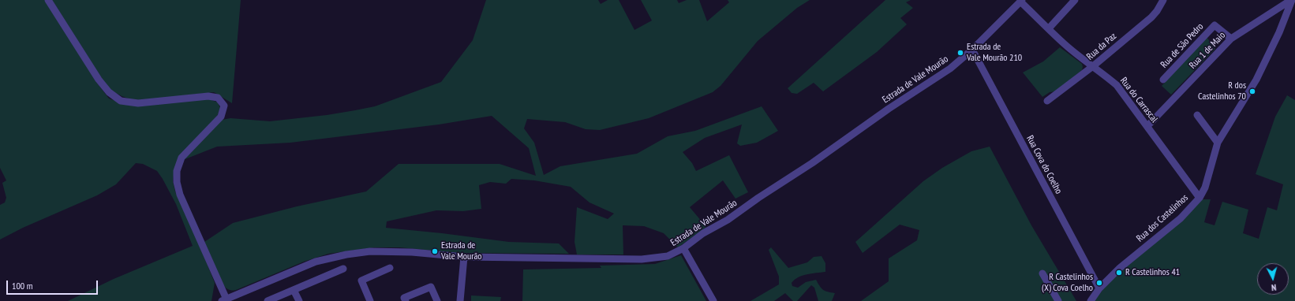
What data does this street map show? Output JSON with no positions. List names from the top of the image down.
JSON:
{
  "streets": {
    "street": [
      "Rua de São Pedro",
      "Rua da Paz",
      "Rua 1 de Maio",
      "Estrada de Vale Mourão",
      "Rua do Carrascal",
      "Rua Cova do Coelho",
      "Rua dos Castelinhos"
    ]
  },
  "crossings": [
    ["Rua de São Pedro", "Rua 1 de Maio"],
    ["Rua da Paz", "Rua do Carrascal"],
    ["Rua 1 de Maio", "Rua do Carrascal"],
    ["Rua 1 de Maio", "Rua dos Castelinhos"],
    ["Estrada de Vale Mourão", "Rua do Carrascal"],
    ["Estrada de Vale Mourão", "Rua Cova do Coelho"],
    ["Rua do Carrascal", "Rua dos Castelinhos"],
    ["Rua Cova do Coelho", "Rua dos Castelinhos"]
  ],
  "places": [
    "Estrada de Vale Mourão 210",
    "R dos Castelinhos 70",
    "Estrada de Vale Mourão",
    "R Castelinhos 41",
    "R Castelinhos (X) Cova Coelho"
  ],
  "scale_bar": "100 m",
  "north": "bottom"
}
